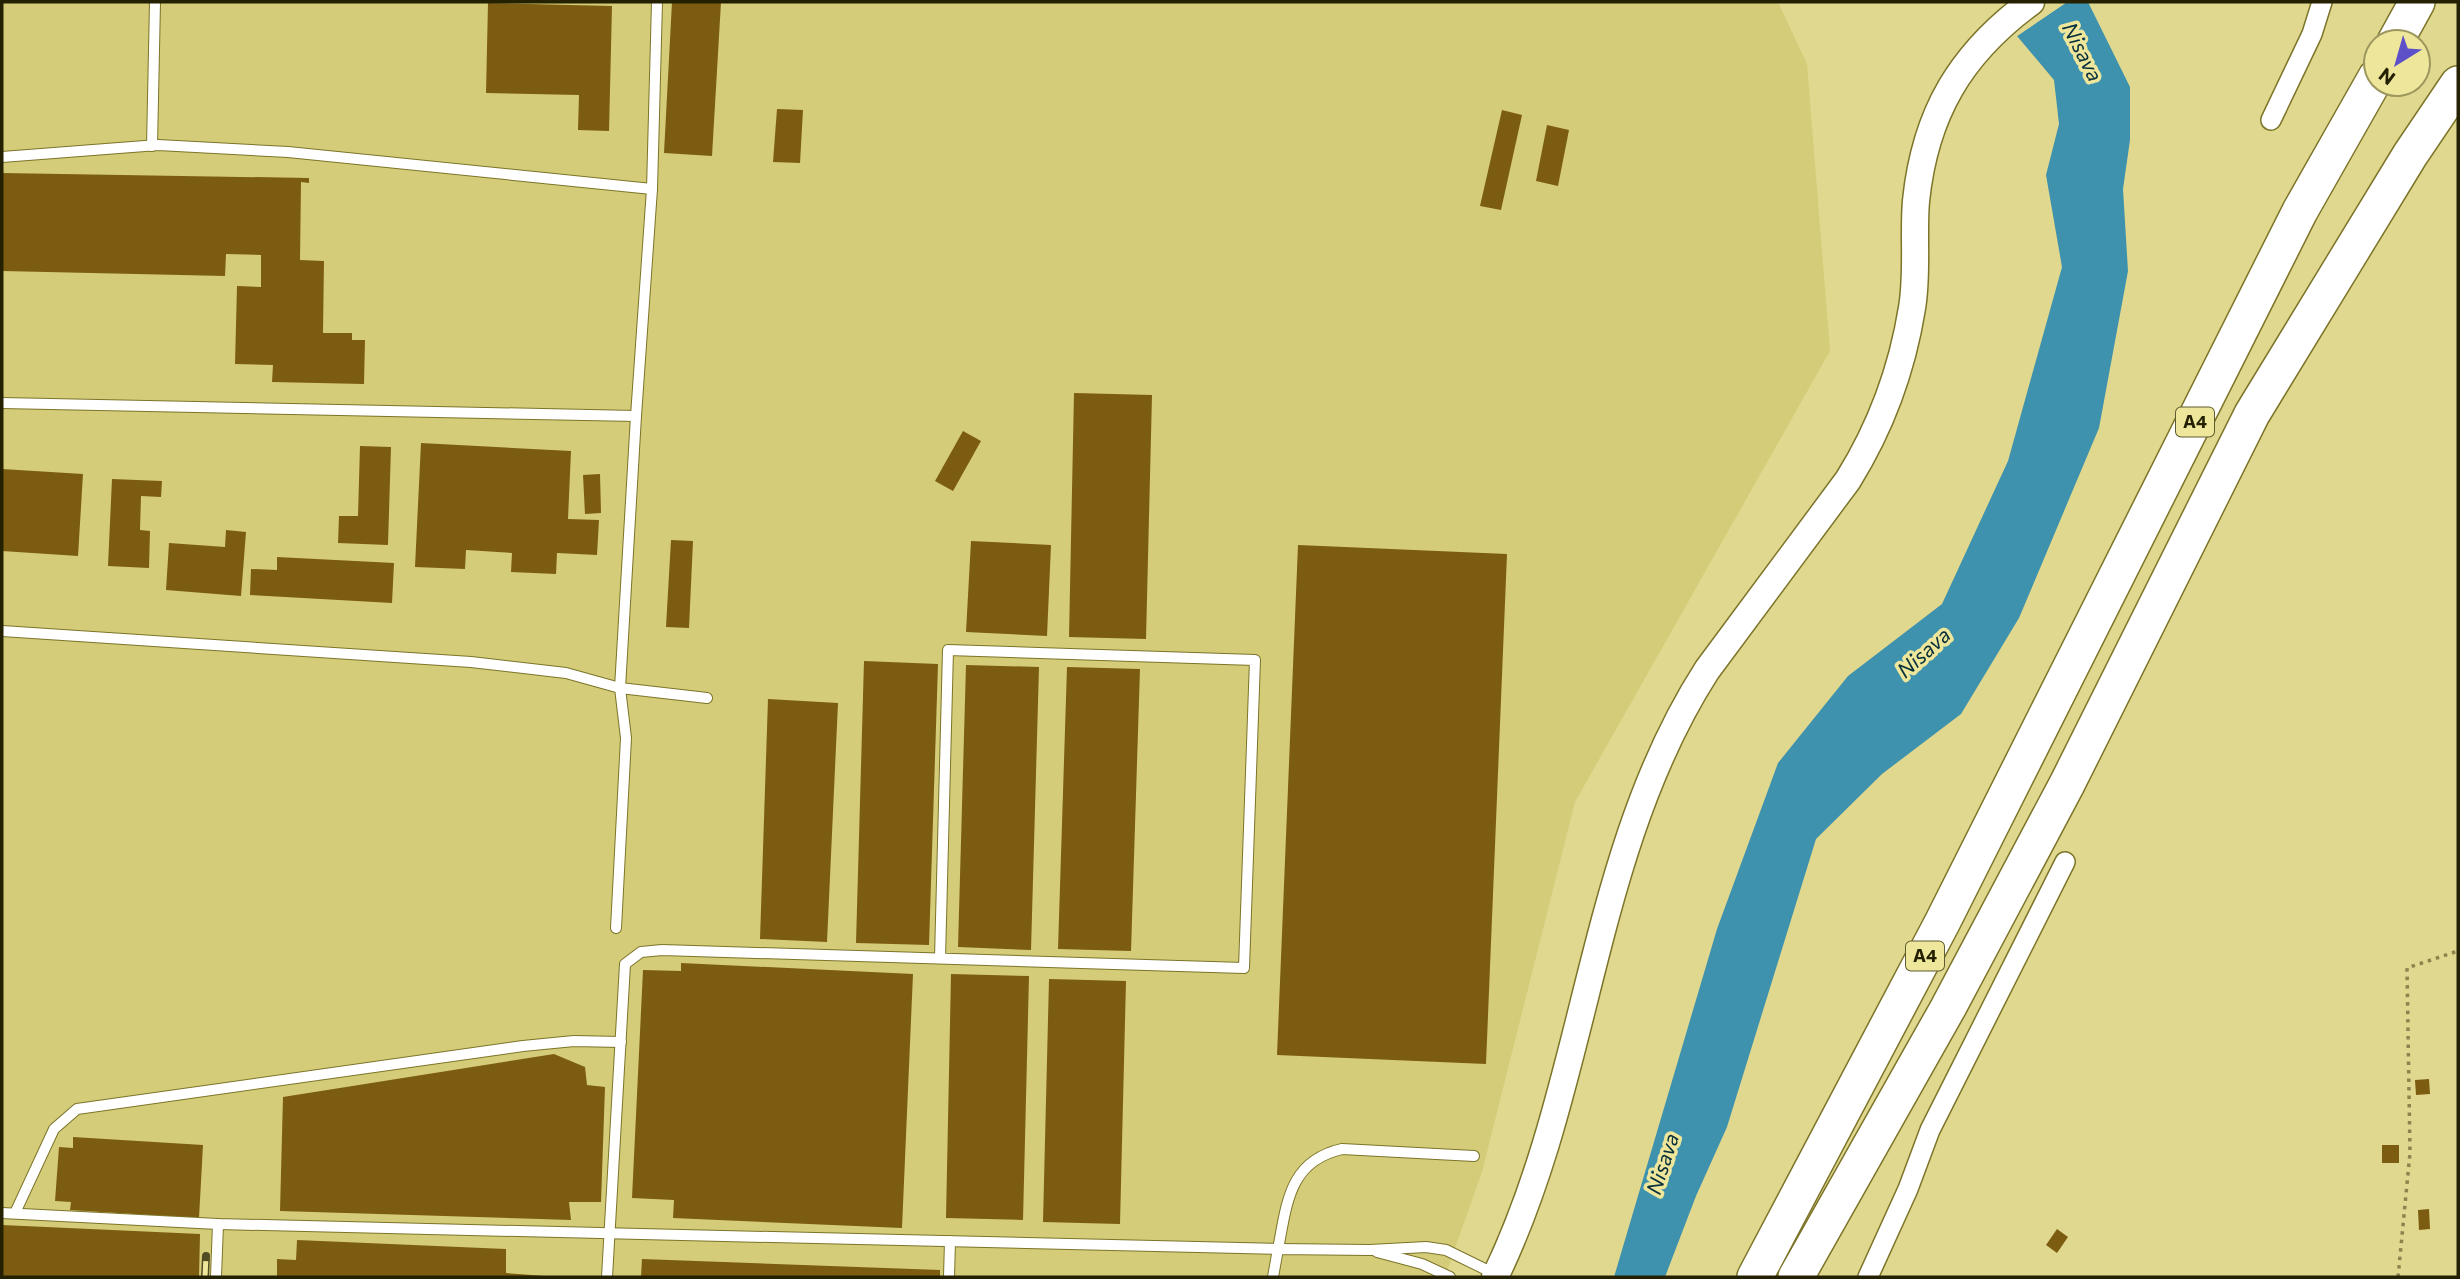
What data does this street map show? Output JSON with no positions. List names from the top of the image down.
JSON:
{
  "streets": {
    "highway": ["A4"]
  },
  "water": ["Nisava"],
  "north": "bottom left"
}
